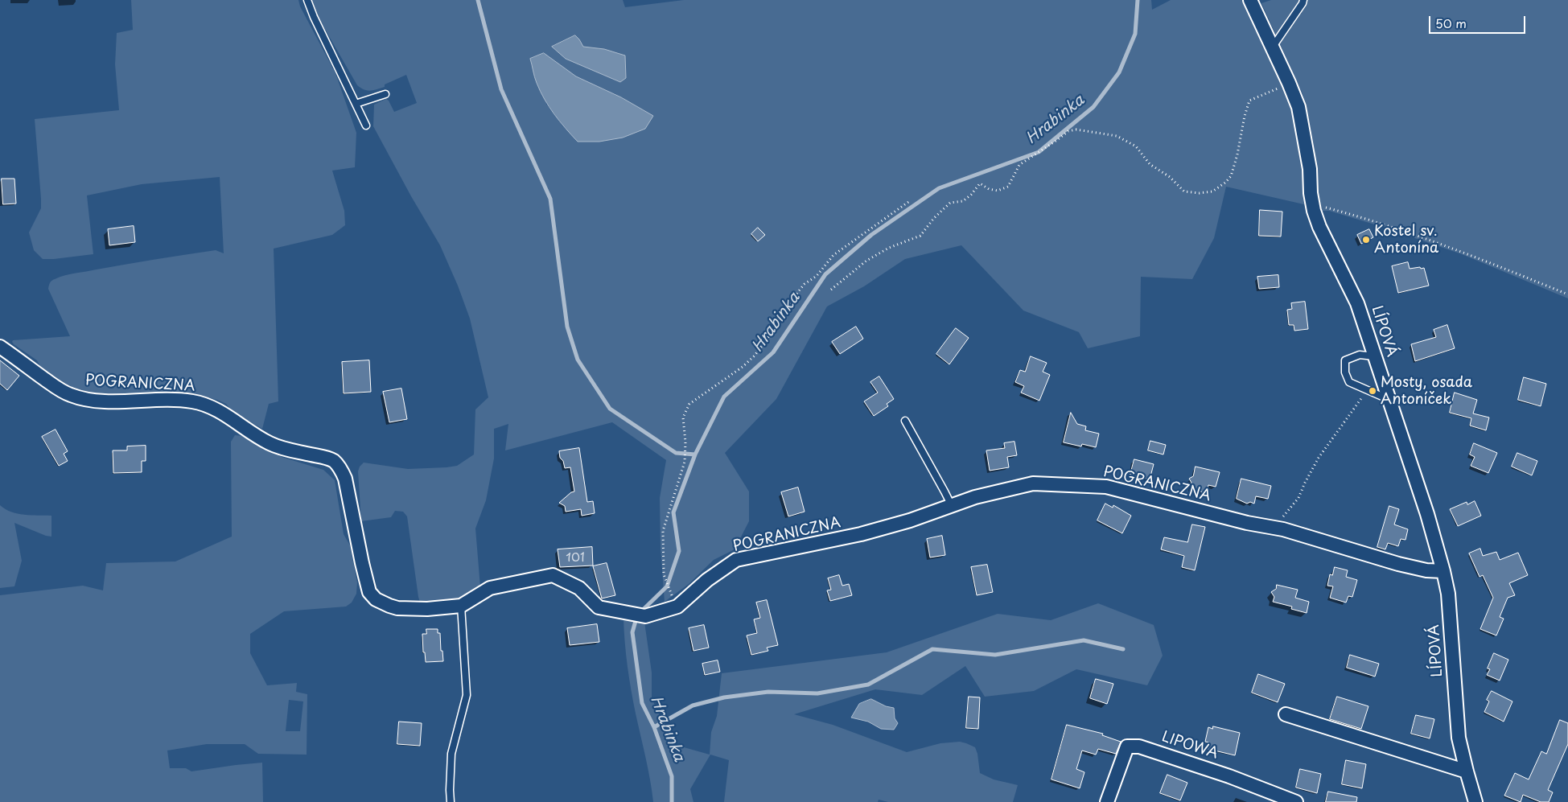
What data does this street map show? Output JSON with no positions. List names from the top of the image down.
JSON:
{
  "streets": {
    "street": ["LÍPOVÁ", "POGRANICZNA", "LIPOWA"]
  },
  "crossings": [
    ["LÍPOVÁ", "POGRANICZNA"]
  ],
  "water": ["Hrabinka"],
  "places": ["Kostel sv. Antonína", "Mosty, osada Antoníček"],
  "house_numbers": ["101"],
  "scale_bar": "50 m"
}
